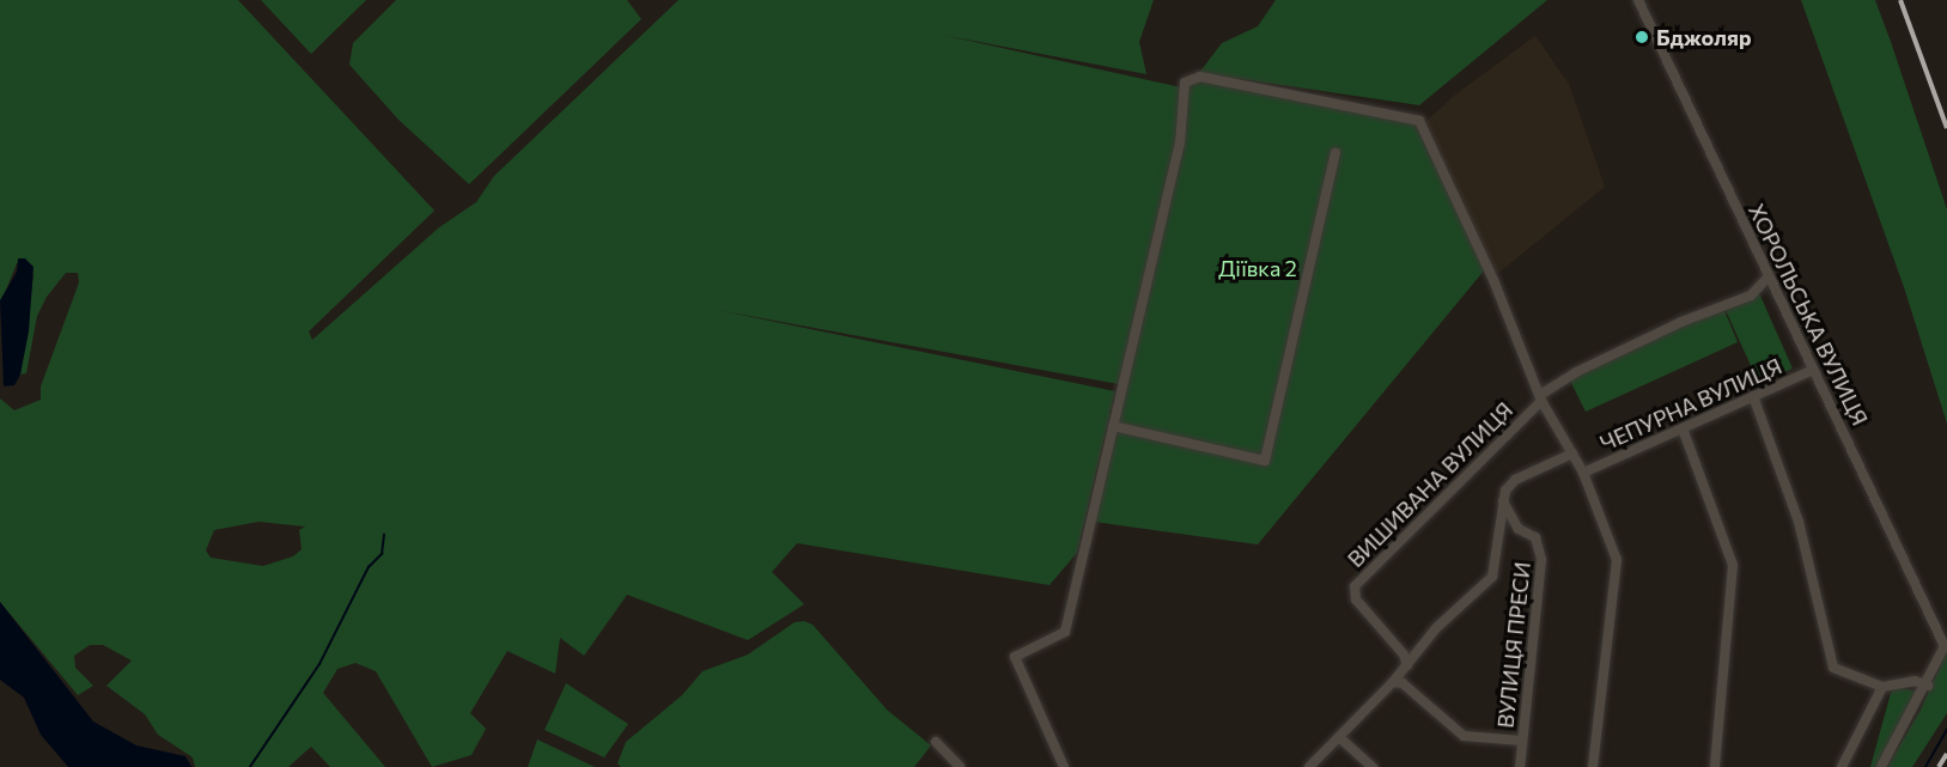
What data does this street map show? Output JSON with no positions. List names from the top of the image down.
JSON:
{
  "streets": {
    "street": [
      "ХОРОЛЬСЬКА ВУЛИЦЯ",
      "ЧЕПУРНА ВУЛИЦЯ",
      "ВИШИВАНА ВУЛИЦЯ",
      "ВУЛИЦЯ ПРЕСИ"
    ]
  },
  "crossings": [
    ["ХОРОЛЬСЬКА ВУЛИЦЯ", "ЧЕПУРНА ВУЛИЦЯ"],
    ["ХОРОЛЬСЬКА ВУЛИЦЯ", "ВИШИВАНА ВУЛИЦЯ"],
    ["ЧЕПУРНА ВУЛИЦЯ", "ВИШИВАНА ВУЛИЦЯ"]
  ],
  "parks": ["Діївка 2"],
  "places": ["Бджоляр"]
}
